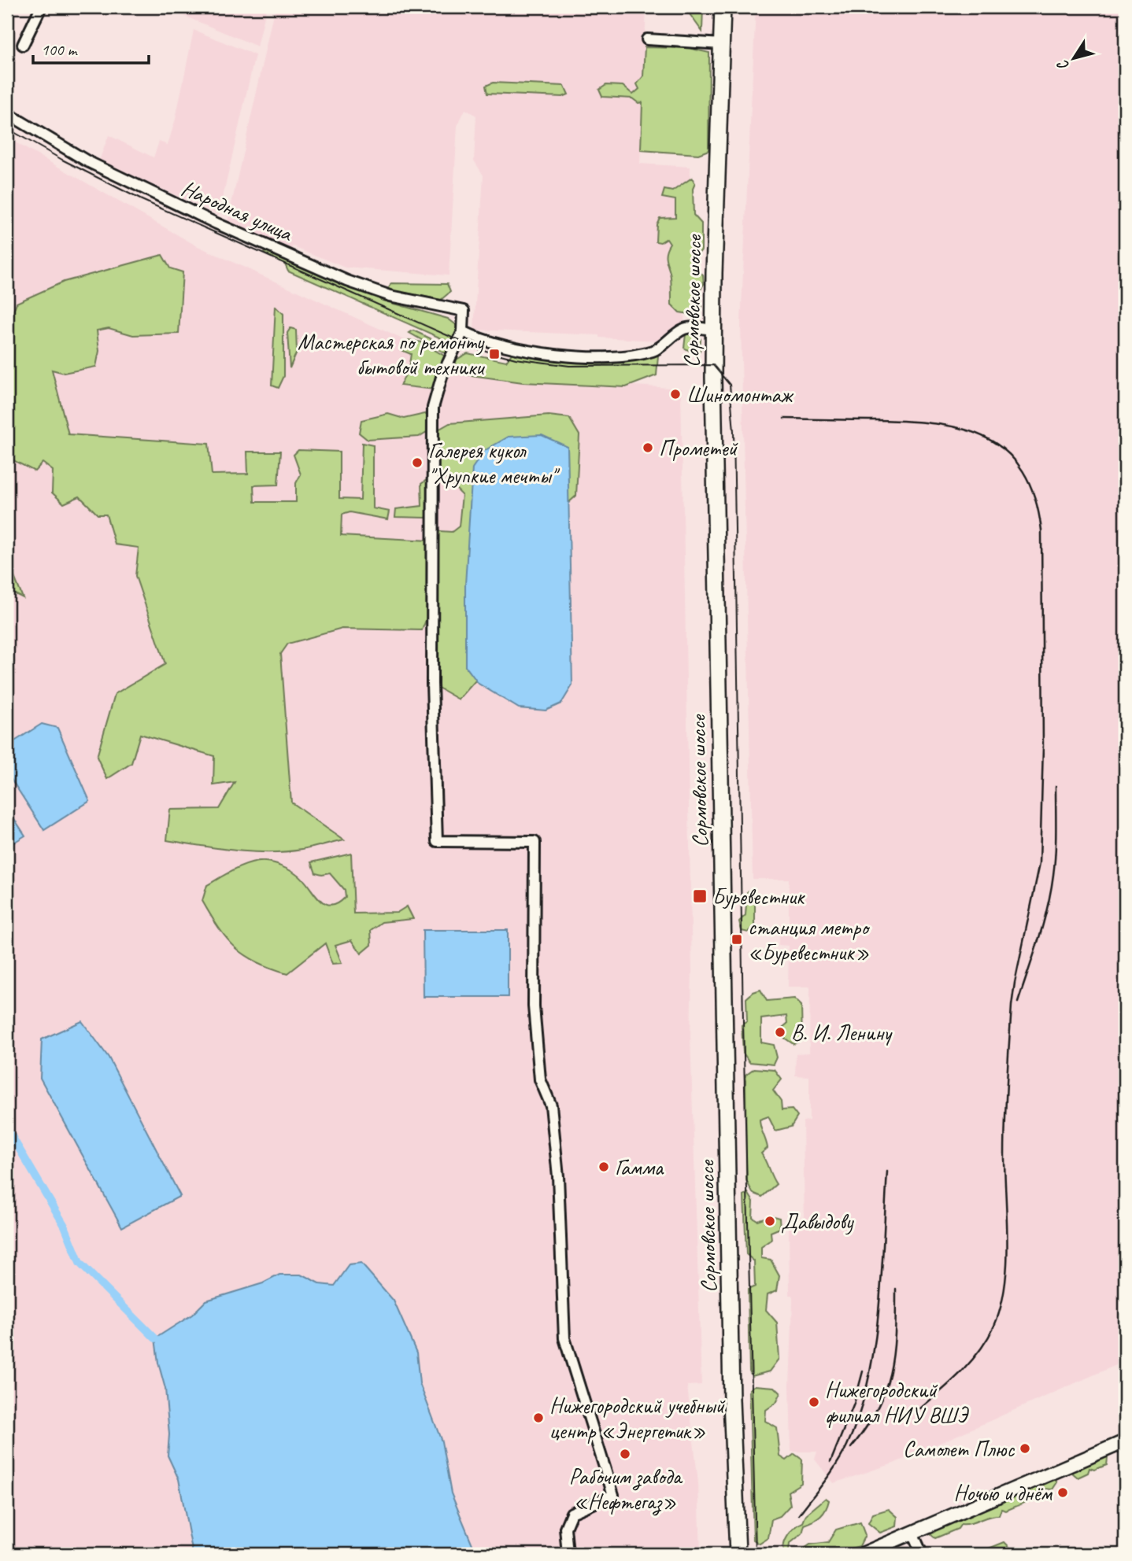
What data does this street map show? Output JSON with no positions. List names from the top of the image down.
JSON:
{
  "streets": {
    "main road": ["Сормовское шоссе"],
    "street": ["Народная улица"]
  },
  "places": {
    "transit": ["Мастерская по ремонту бытовой техники", "Буревестник", "станция метро «Буревестник»"],
    "other": [
      "Шиномонтаж",
      "Прометей",
      "Галерея кукол \"Хрупкие мечты\"",
      "В. И. Ленину",
      "Гамма",
      "Давыдову",
      "Нижегородский филиал НИУ ВШЭ",
      "Нижегородский учебный центр «Энергетик»",
      "Самолет Плюс",
      "Рабочим завода «Нефтегаз»",
      "Ночью и днём"
    ]
  },
  "scale_bar": "100 m",
  "north": "bottom left"
}
